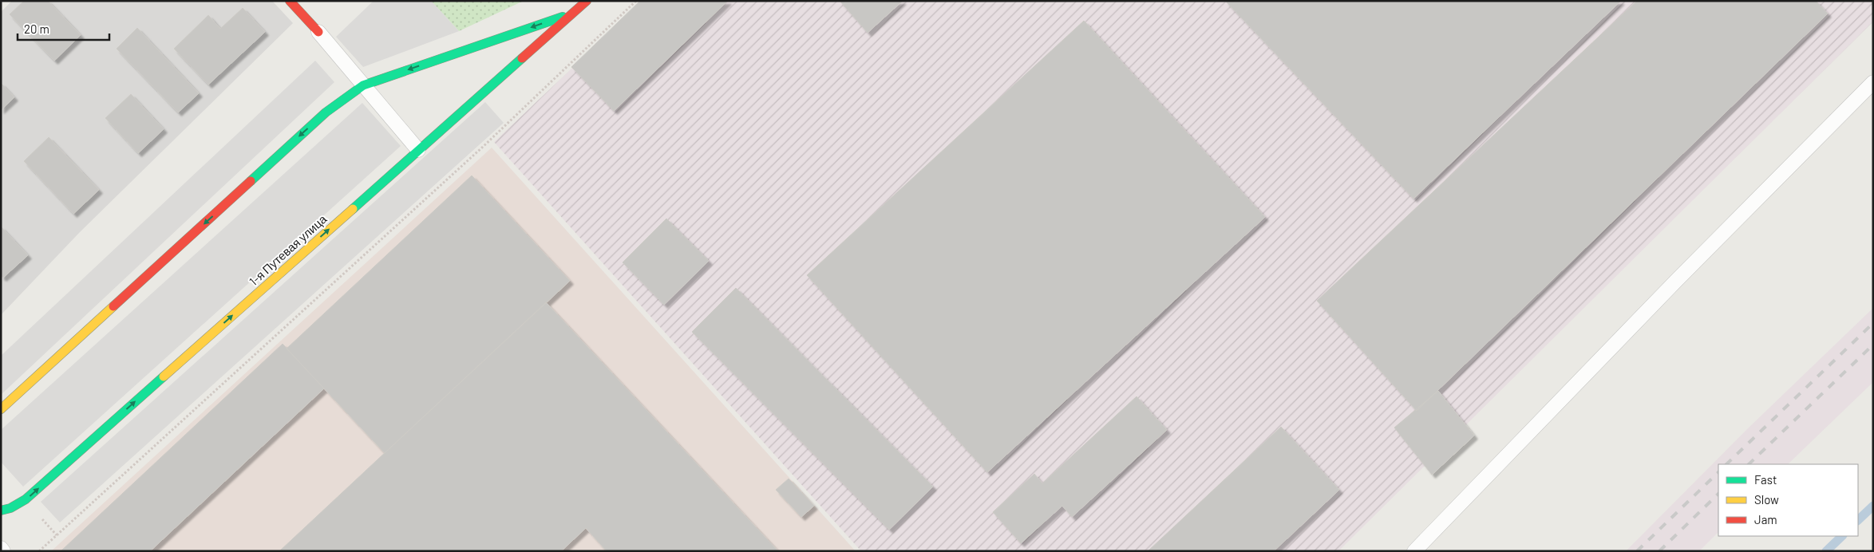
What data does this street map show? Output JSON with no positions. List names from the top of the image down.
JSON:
{
  "streets": {
    "street": ["1-я Путевая улица"]
  },
  "one_way": ["1-я Путевая улица"],
  "legend": ["Fast", "Slow", "Jam"],
  "scale_bar": "20 m"
}
